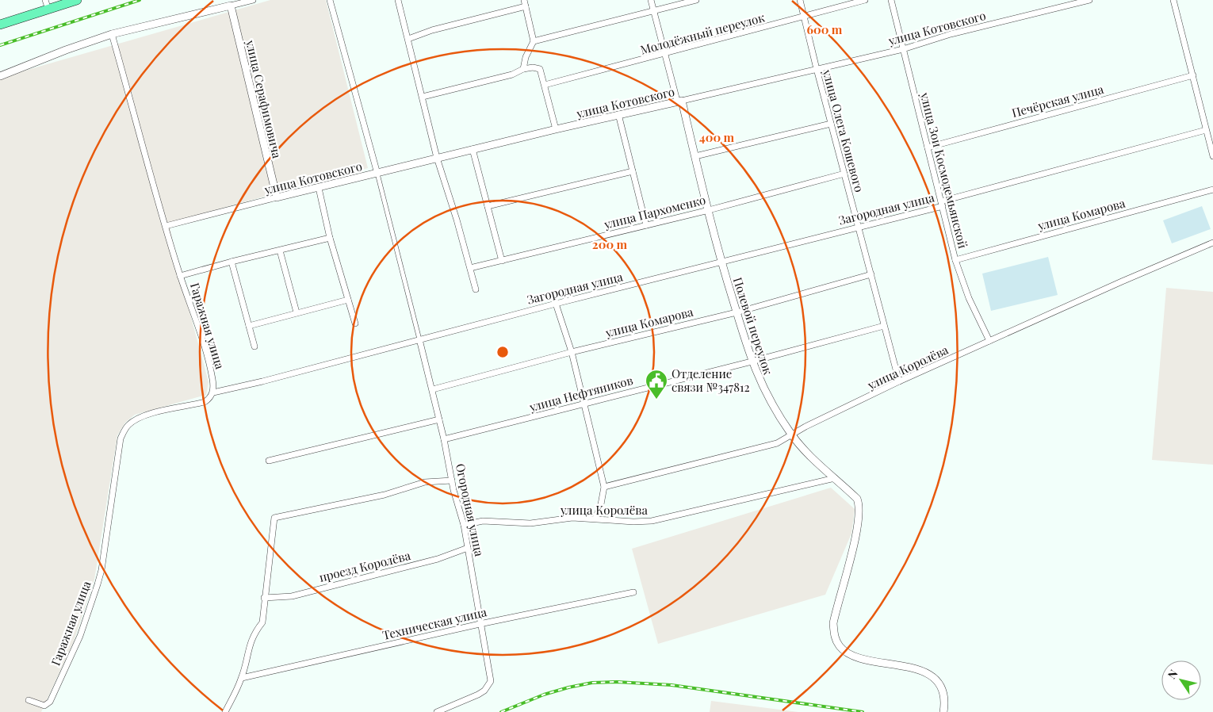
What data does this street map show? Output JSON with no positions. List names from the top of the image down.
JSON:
{
  "streets": {
    "street": [
      "улица Котовского",
      "Молодёжный переулок",
      "улица Серафимовича",
      "Печёрская улица",
      "улица Олега Кошевого",
      "улица Зои Космодемьянской",
      "Загородная улица",
      "улица Пархоменко",
      "улица Комарова",
      "Гаражная улица",
      "Полевой переулок",
      "улица Королёва",
      "улица Нефтяников",
      "Огородная улица",
      "проезд Королёва",
      "Техническая улица"
    ]
  },
  "crossings": [
    ["улица Котовского", "улица Серафимовича"],
    ["улица Котовского", "улица Олега Кошевого"],
    ["улица Котовского", "улица Зои Космодемьянской"],
    ["улица Котовского", "Гаражная улица"],
    ["улица Котовского", "Полевой переулок"],
    ["Молодёжный переулок", "улица Олега Кошевого"],
    ["Молодёжный переулок", "Полевой переулок"],
    ["Печёрская улица", "улица Зои Космодемьянской"],
    ["улица Олега Кошевого", "Загородная улица"],
    ["улица Олега Кошевого", "улица Пархоменко"],
    ["улица Олега Кошевого", "улица Комарова"],
    ["улица Олега Кошевого", "улица Королёва"],
    ["улица Олега Кошевого", "улица Нефтяников"],
    ["улица Зои Космодемьянской", "Загородная улица"],
    ["улица Зои Космодемьянской", "улица Комарова"],
    ["улица Зои Космодемьянской", "улица Королёва"],
    ["Загородная улица", "Гаражная улица"],
    ["Загородная улица", "Полевой переулок"],
    ["Загородная улица", "Огородная улица"],
    ["улица Пархоменко", "Полевой переулок"],
    ["улица Комарова", "Полевой переулок"],
    ["улица Комарова", "Огородная улица"],
    ["Полевой переулок", "улица Королёва"],
    ["Полевой переулок", "улица Нефтяников"],
    ["улица Королёва", "Огородная улица"],
    ["улица Нефтяников", "Огородная улица"],
    ["Огородная улица", "проезд Королёва"],
    ["Огородная улица", "Техническая улица"]
  ],
  "places": {
    "public building": ["Отделение связи №347812"]
  },
  "north": "top left",
  "rings": ["600 m", "400 m", "200 m"]
}
